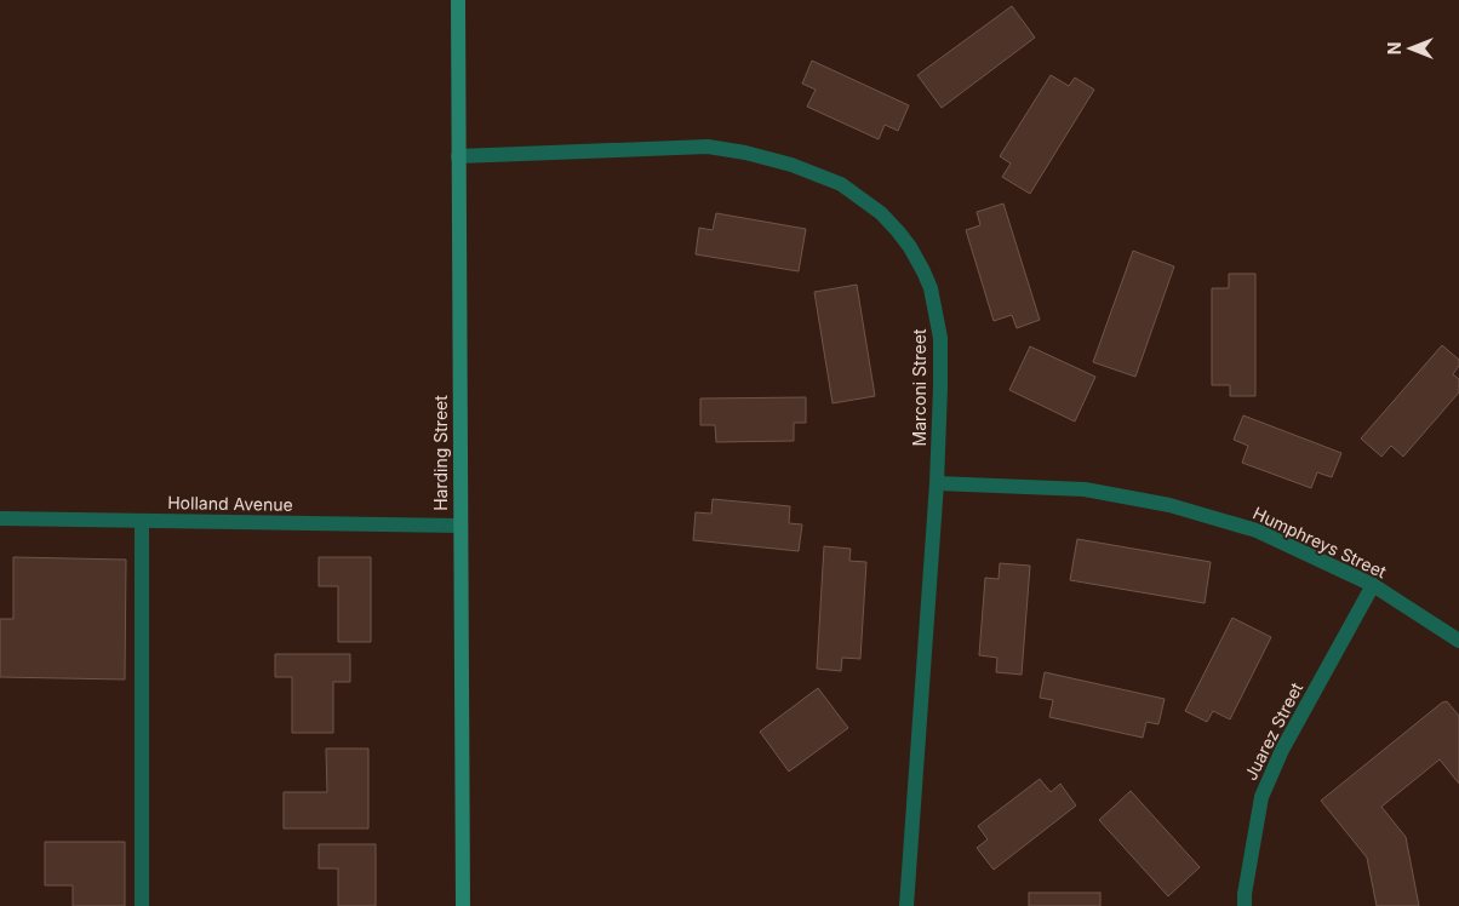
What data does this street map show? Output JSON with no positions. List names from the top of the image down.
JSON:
{
  "streets": {
    "street": [
      "Marconi Street",
      "Harding Street",
      "Holland Avenue",
      "Humphreys Street",
      "Juarez Street"
    ]
  },
  "crossings": [
    ["Marconi Street", "Harding Street"],
    ["Marconi Street", "Humphreys Street"],
    ["Harding Street", "Holland Avenue"],
    ["Humphreys Street", "Juarez Street"]
  ],
  "north": "left"
}
